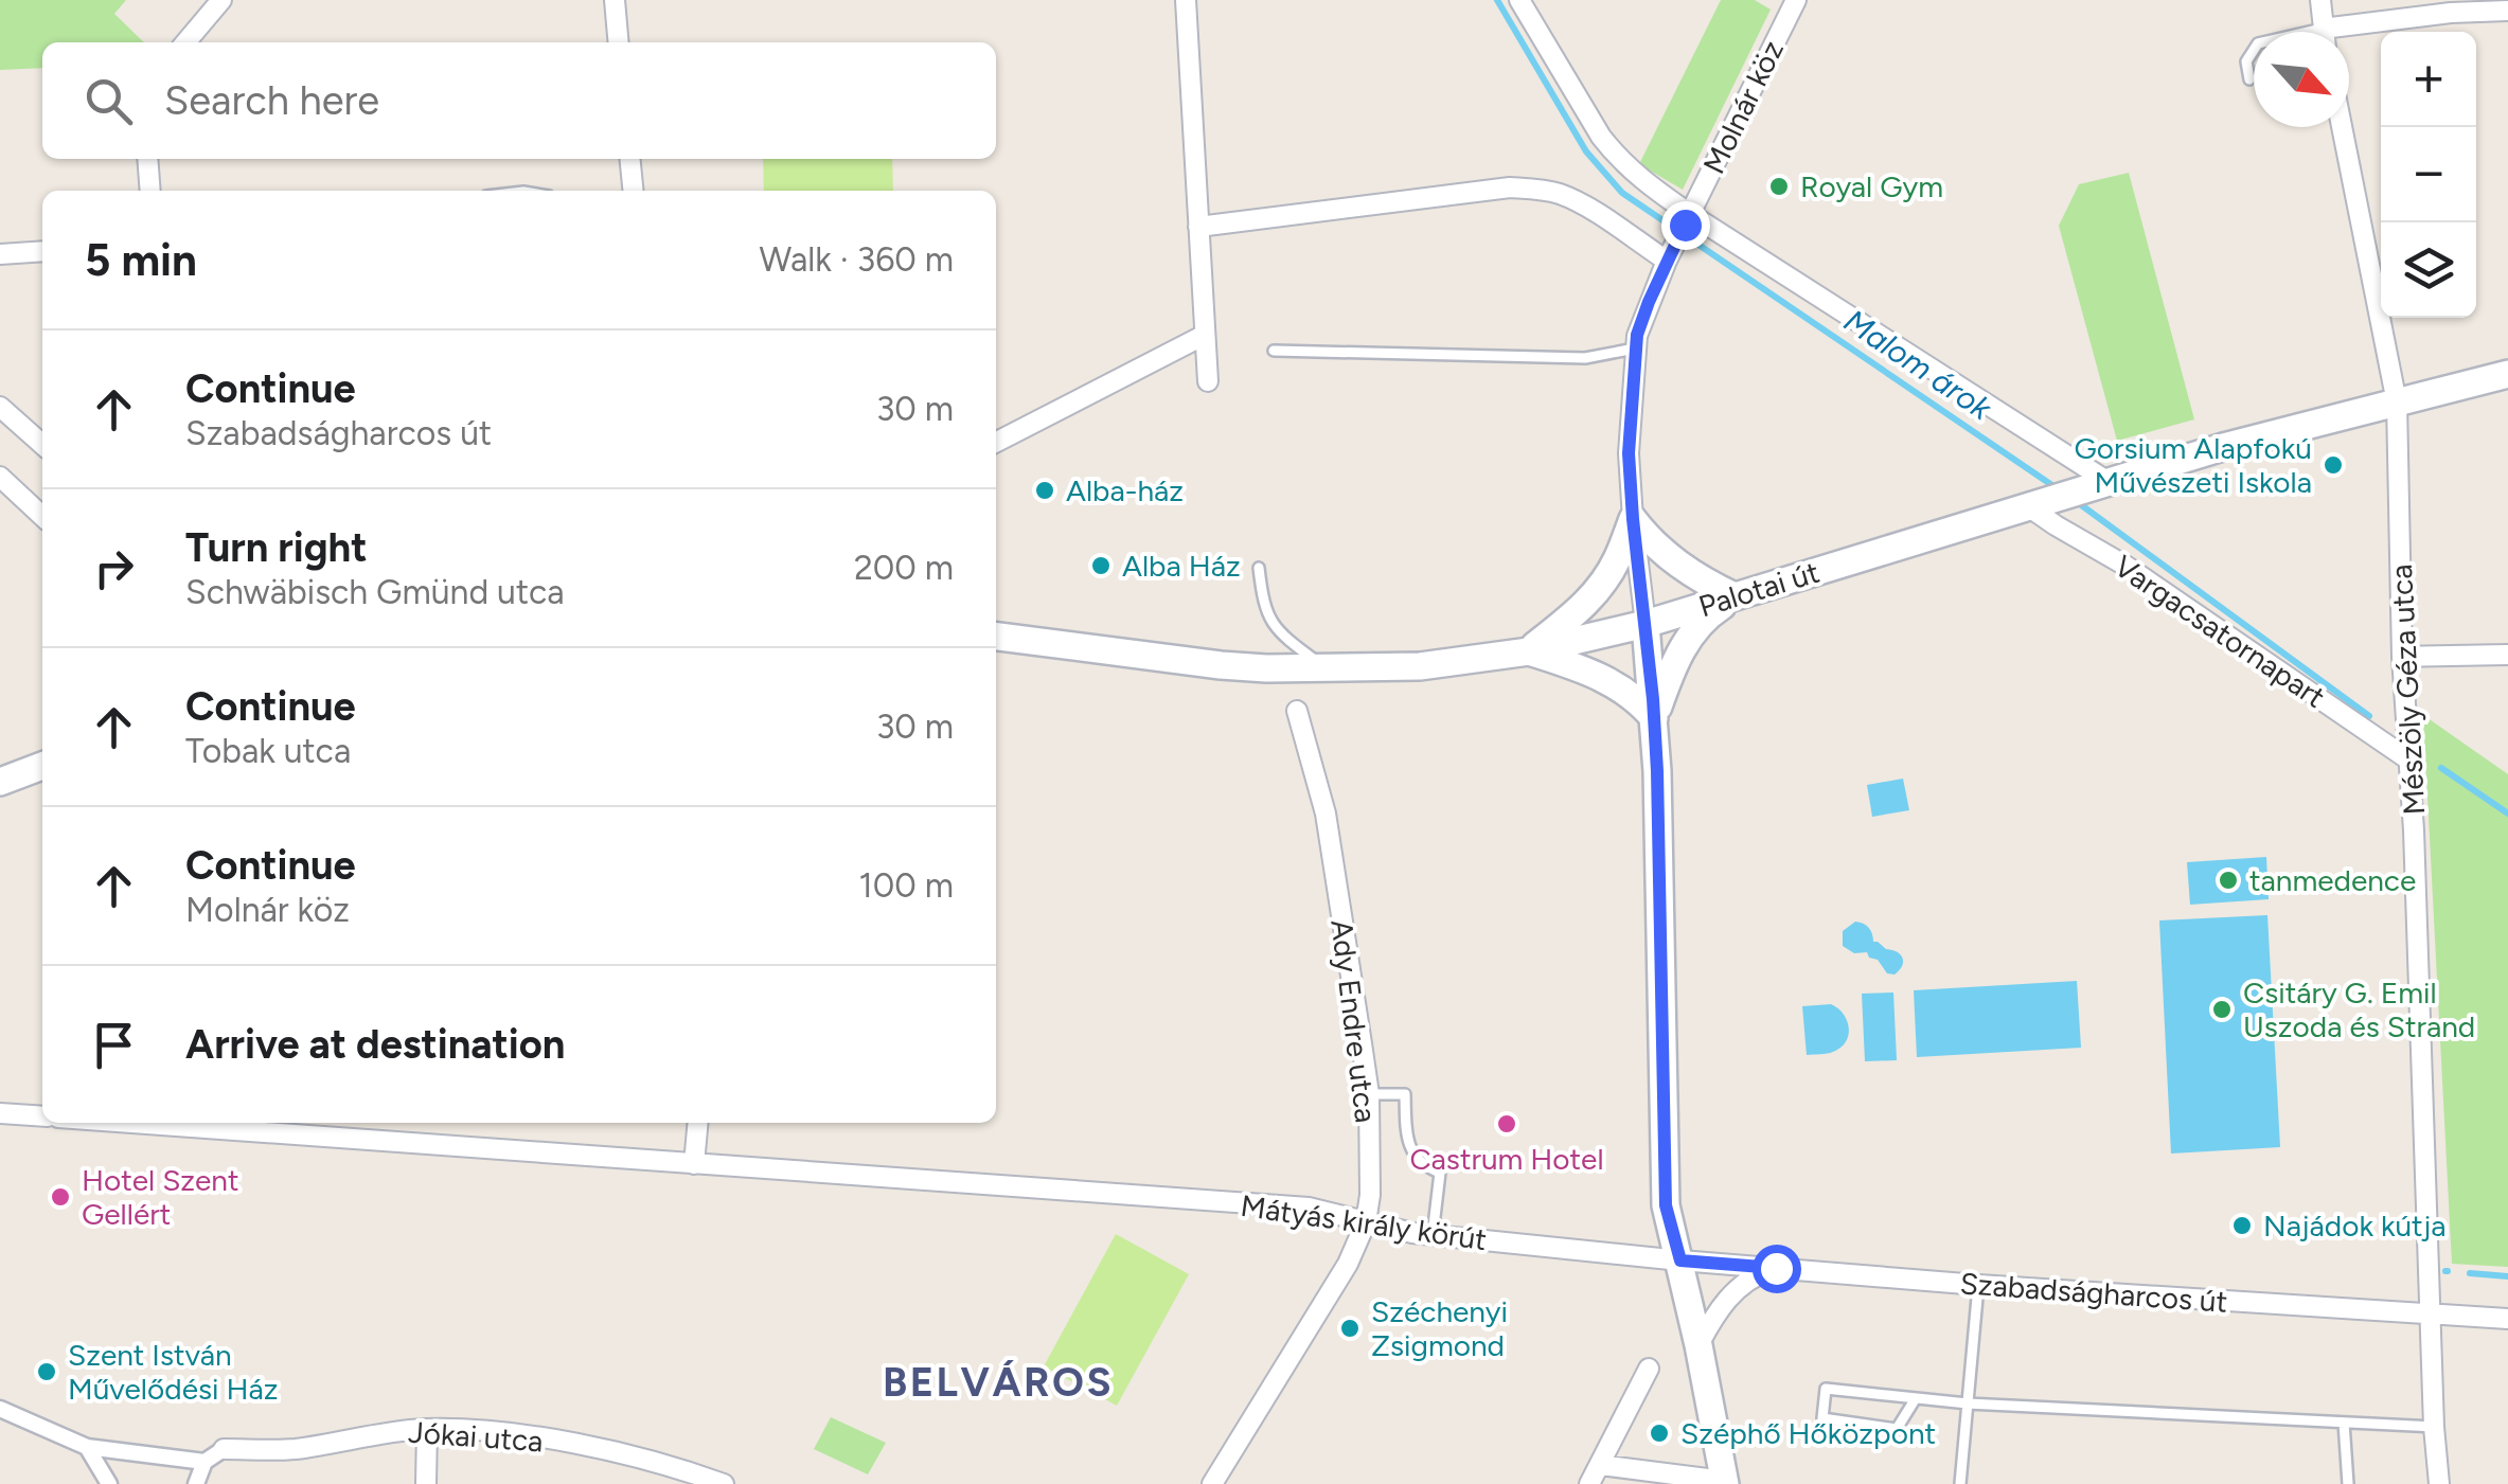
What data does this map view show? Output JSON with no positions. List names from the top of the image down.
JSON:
{
  "streets": {
    "main road": ["Palotai út"],
    "street": [
      "Molnár köz",
      "Vargacsatornapart",
      "Mészöly Géza utca",
      "Ady Endre utca",
      "Mátyás király körút",
      "Szabadságharcos út",
      "Jókai utca"
    ]
  },
  "crossings": [
    ["Molnár köz", "Palotai út"],
    ["Palotai út", "Vargacsatornapart"],
    ["Palotai út", "Mészöly Géza utca"],
    ["Vargacsatornapart", "Mészöly Géza utca"],
    ["Mészöly Géza utca", "Szabadságharcos út"],
    ["Ady Endre utca", "Mátyás király körút"],
    ["Mátyás király körút", "Szabadságharcos út"]
  ],
  "districts": ["BELVÁROS"],
  "water": ["Malom árok"],
  "places": [
    "Royal Gym",
    "Gorsium Alapfokú Művészeti Iskola",
    "Alba-ház",
    "Alba Ház",
    "tanmedence",
    "Csitáry G. Emil Uszoda és Strand",
    "Castrum Hotel",
    "Hotel Szent Gellért",
    "Najádok kútja",
    "Széchenyi Zsigmond",
    "Szent István Művelődési Ház",
    "Széphő Hőközpont"
  ],
  "north": "bottom right",
  "page": {
    "map_buttons": ["+", "−"],
    "search": "Search here",
    "heading": ["5 min", "Walk · 360 m"],
    "list": [
      ["Continue", "Szabadságharcos út", "30 m"],
      ["Turn right", "Schwäbisch Gmünd utca", "200 m"],
      ["Continue", "Tobak utca", "30 m"],
      ["Continue", "Molnár köz", "100 m"],
      "Arrive at destination"
    ]
  }
}
